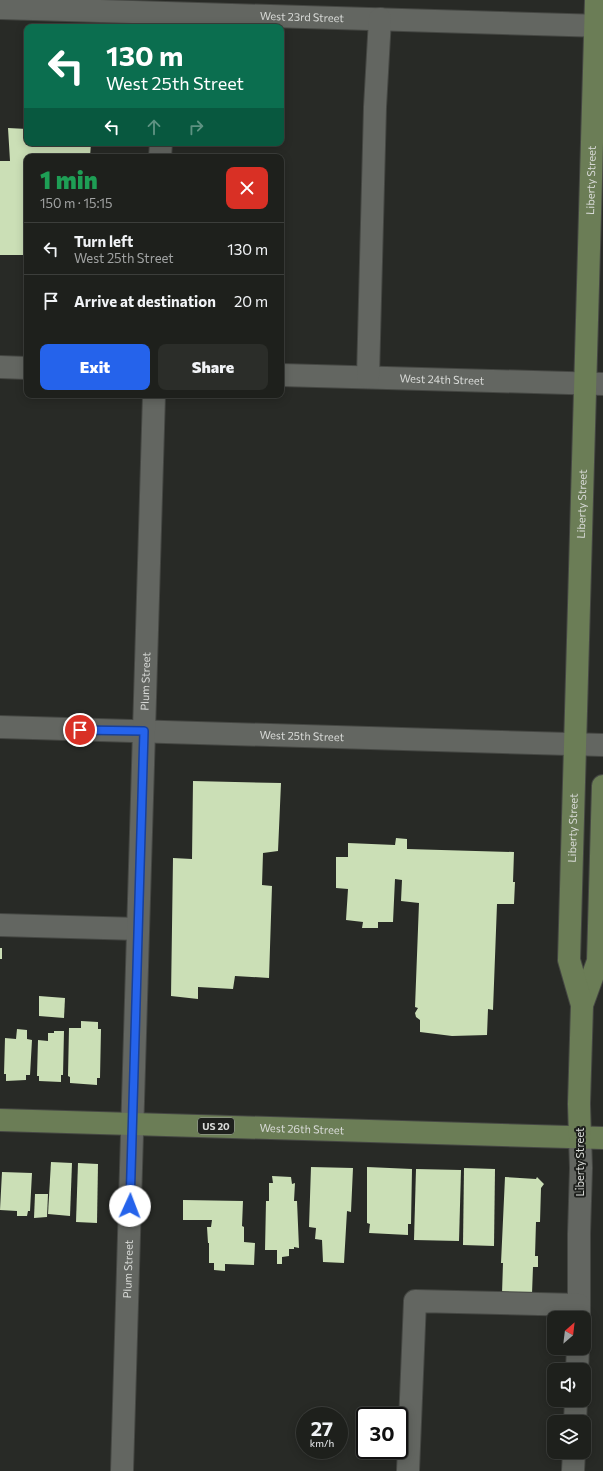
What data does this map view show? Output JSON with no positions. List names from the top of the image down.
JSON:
{
  "streets": {
    "main road": ["Liberty Street", "US 20", "West 26th Street"],
    "street": [
      "West 23rd Street",
      "West 24th Street",
      "Plum Street",
      "West 25th Street"
    ]
  },
  "crossings": [
    ["West 23rd Street", "Liberty Street"],
    ["Liberty Street", "West 24th Street"],
    ["Liberty Street", "West 25th Street"],
    ["Liberty Street", "West 26th Street"],
    ["Plum Street", "West 25th Street"],
    ["Plum Street", "West 26th Street"]
  ],
  "north": "top right",
  "page": {
    "turn": ["130 m", "West 25th Street"],
    "heading": ["1 min", "150 m · 15:15"],
    "list": [
      {
        "name": "Turn left",
        "note": "West 25th Street",
        "value": "130 m"
      },
      {
        "name": "Arrive at destination",
        "value": "20 m"
      }
    ],
    "buttons": ["Exit", "Share"],
    "speed": "27 km/h",
    "limit": "30"
  }
}
